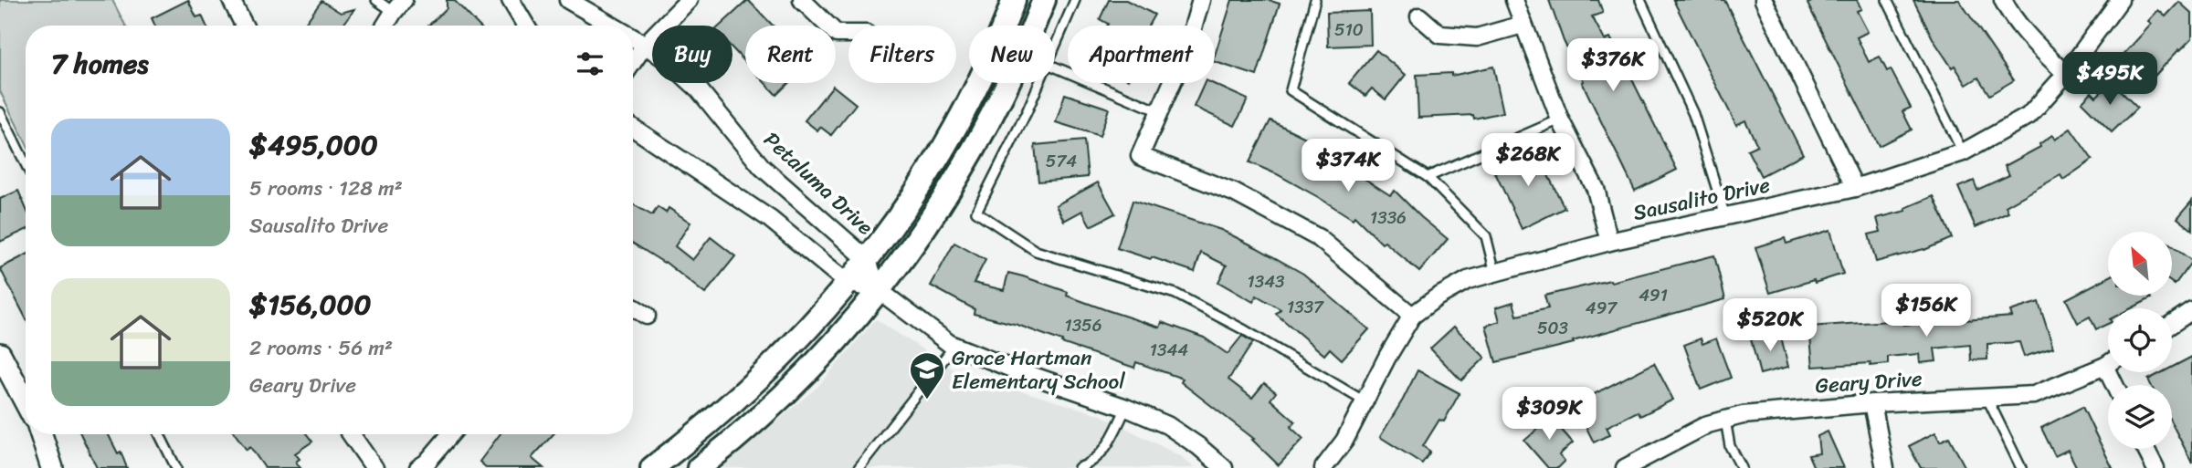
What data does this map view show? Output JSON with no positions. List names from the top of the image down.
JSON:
{
  "streets": {
    "street": ["Petaluma Drive", "Sausalito Drive", "Geary Drive"]
  },
  "places": {
    "school or university": ["Grace Hartman Elementary School"]
  },
  "house_numbers": [
    "510",
    "574",
    "1336",
    "1343",
    "491",
    "1337",
    "497",
    "1356",
    "503",
    "1344"
  ],
  "north": "top left",
  "page": {
    "chip": [
      "Buy",
      "Rent",
      "Filters",
      "New",
      "Apartment"
    ],
    "heading": "7 homes",
    "price": [
      "$376K",
      "$495K",
      "$268K",
      "$374K",
      "$156K",
      "$520K",
      "$309K"
    ],
    "list": [
      {
        "name": "$495,000",
        "note": "5 rooms · 128 m² · Sausalito Drive"
      },
      {
        "name": "$156,000",
        "note": "2 rooms · 56 m² · Geary Drive"
      }
    ]
  }
}
